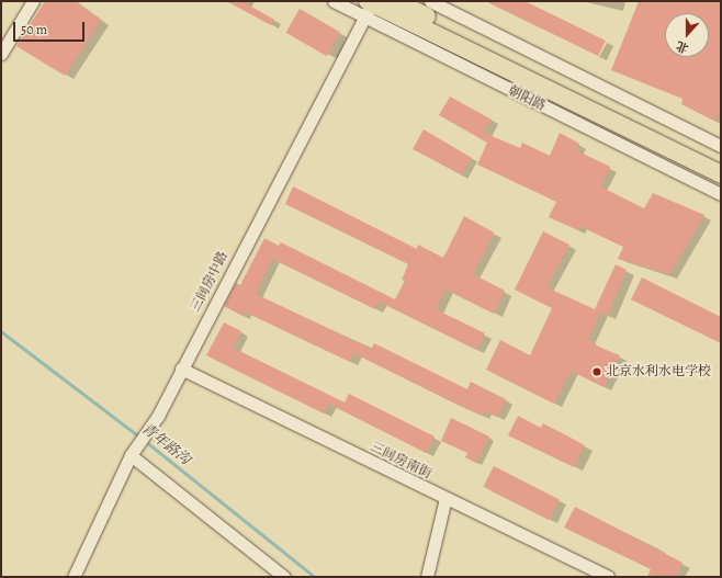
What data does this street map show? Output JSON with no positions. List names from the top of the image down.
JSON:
{
  "streets": {
    "highway": ["朝阳路"],
    "street": ["三间房中路", "三间房南街"]
  },
  "crossings": [
    ["朝阳路", "三间房中路"],
    ["三间房中路", "三间房南街"]
  ],
  "water": ["青年路沟"],
  "places": ["北京水利水电学校"],
  "scale_bar": "50 m",
  "north": "bottom"
}
